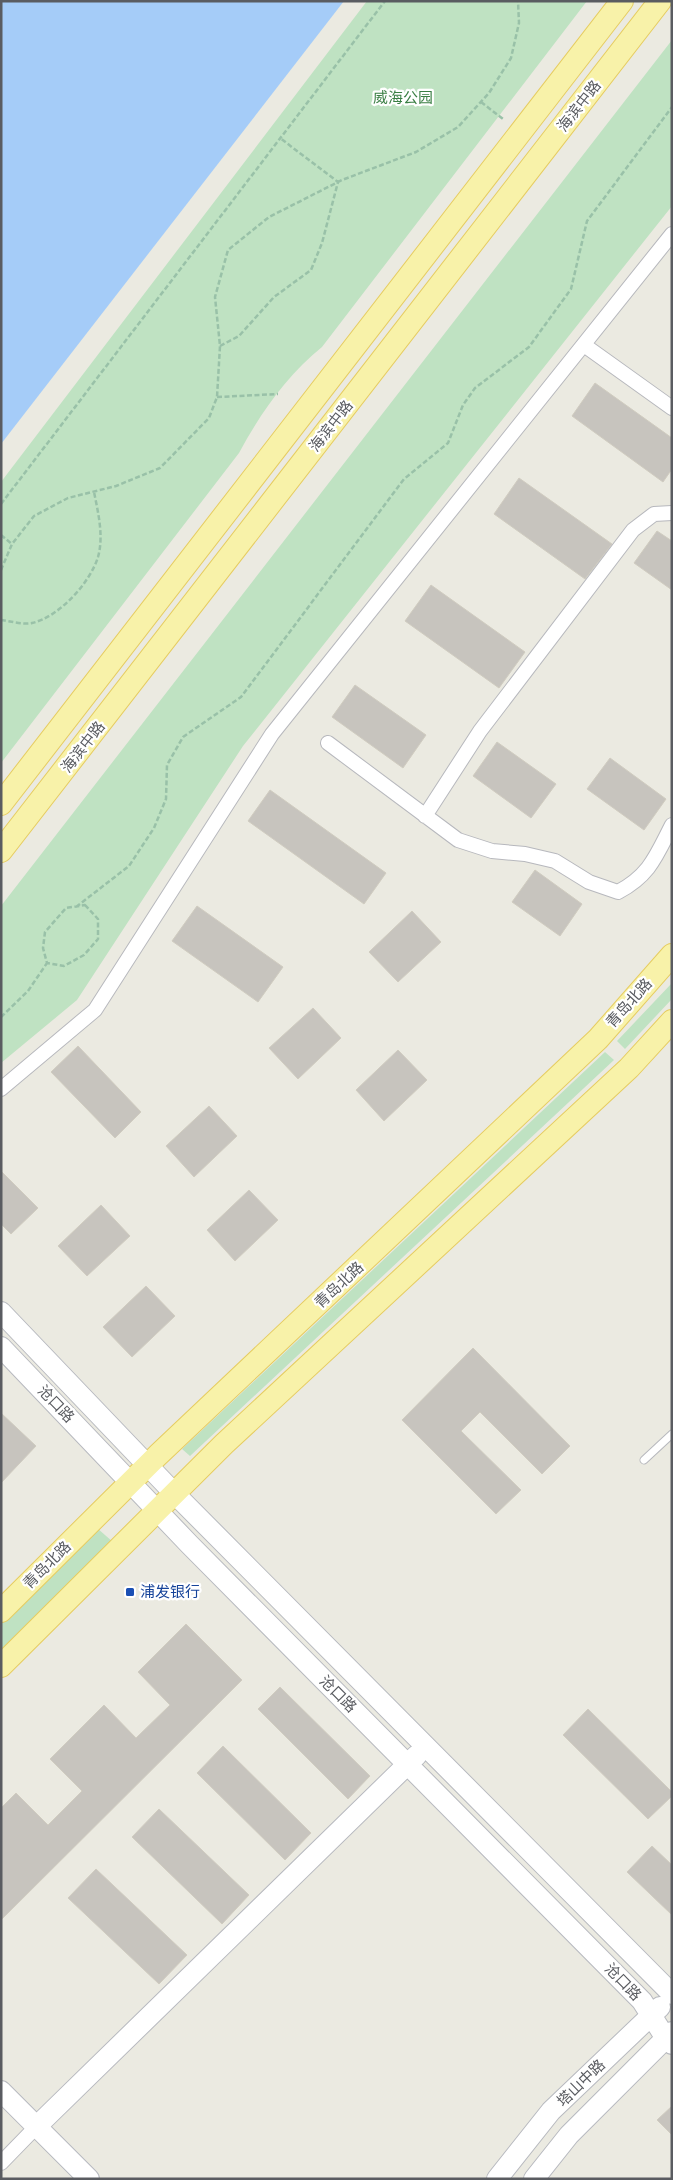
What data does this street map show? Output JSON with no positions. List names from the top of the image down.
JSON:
{
  "streets": {
    "main road": [
      "海滨中路",
      "青岛北路",
      "沧口路",
      "塔山中路"
    ]
  },
  "crossings": [
    ["青岛北路", "沧口路"],
    ["沧口路", "塔山中路"]
  ],
  "parks": ["威海公园"],
  "places": {
    "transit": ["浦发银行"]
  }
}
